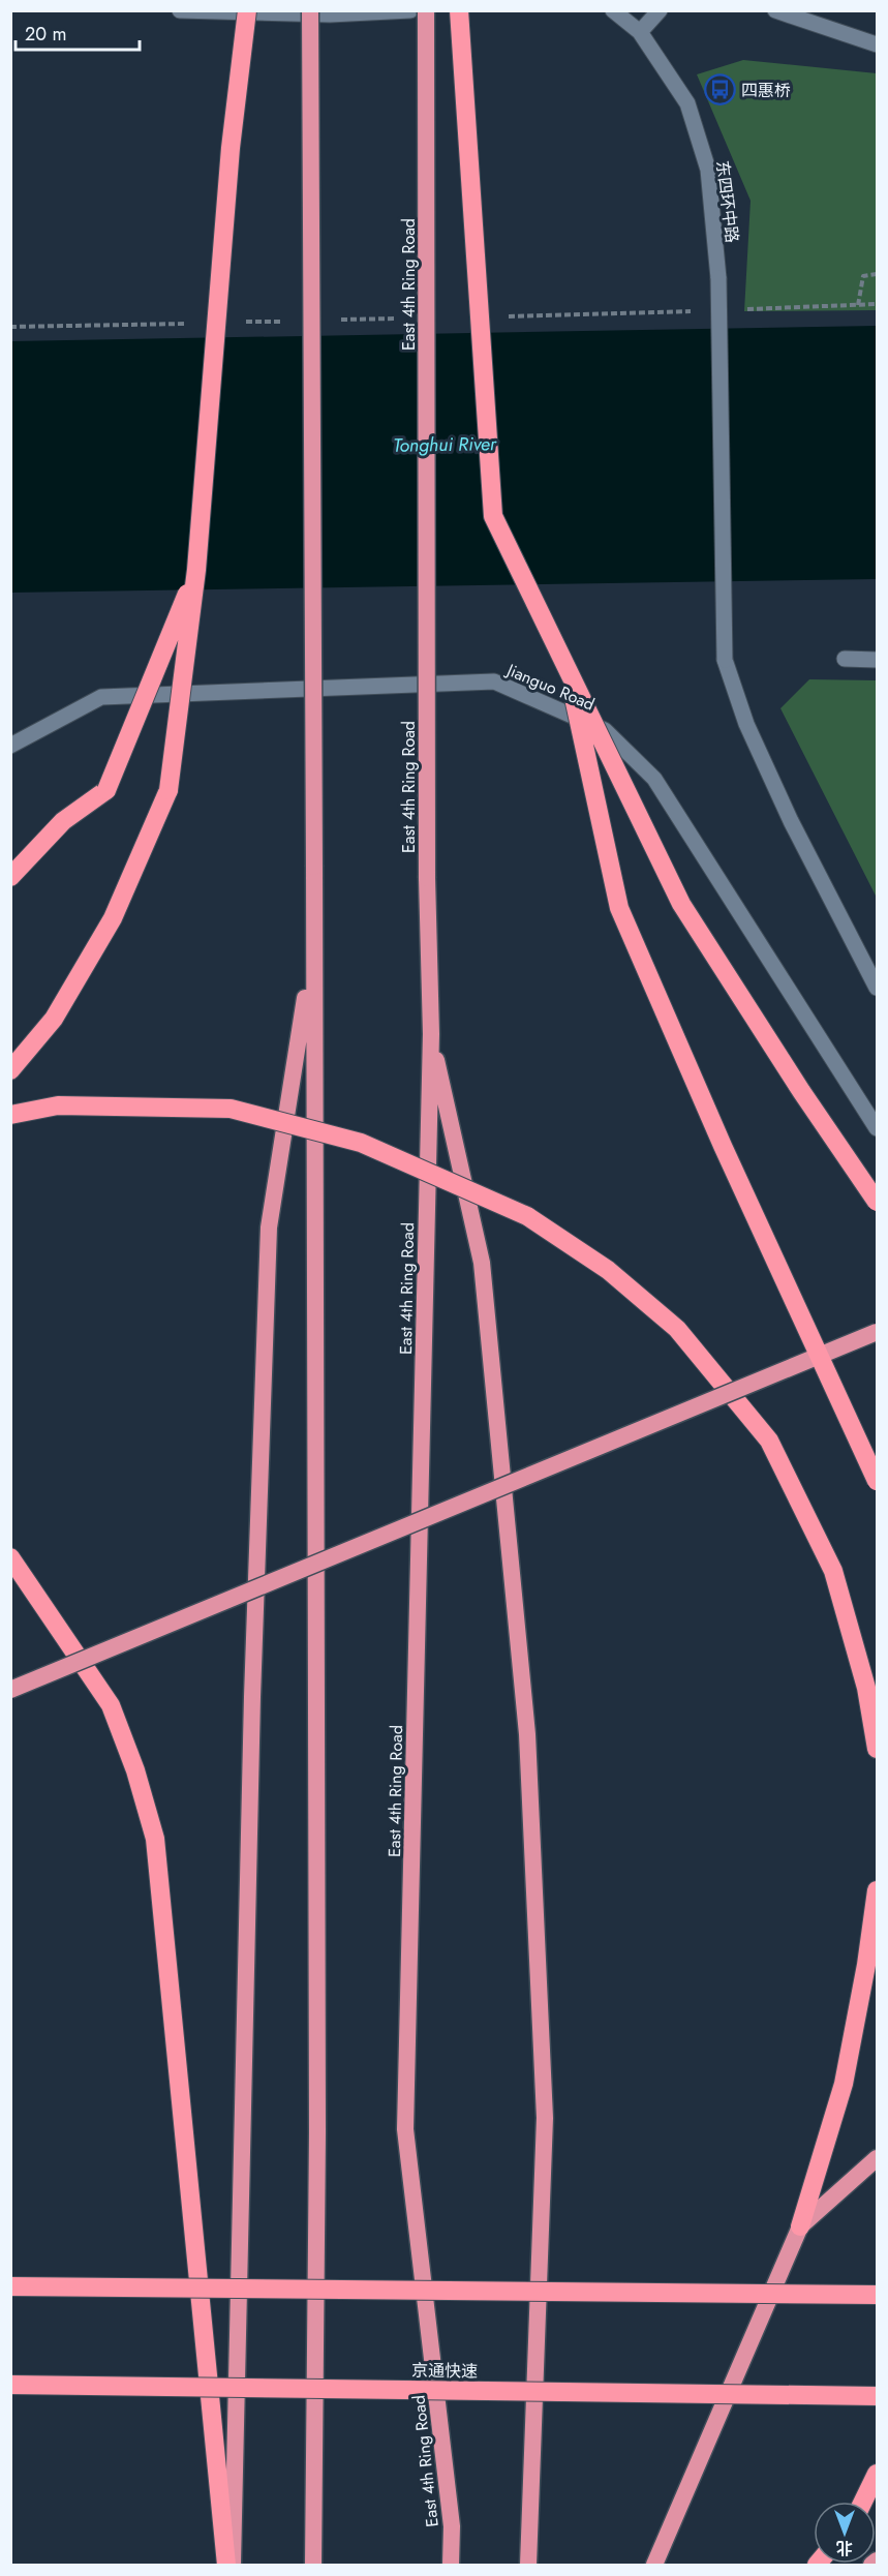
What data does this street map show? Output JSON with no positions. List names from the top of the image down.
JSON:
{
  "streets": {
    "highway": ["East 4th Ring Road", "京通快速"],
    "street": ["东四环中路", "Jianguo Road"]
  },
  "water": ["Tonghui River"],
  "places": {
    "bus stop": ["四惠桥"]
  },
  "scale_bar": "20 m",
  "north": "bottom"
}
